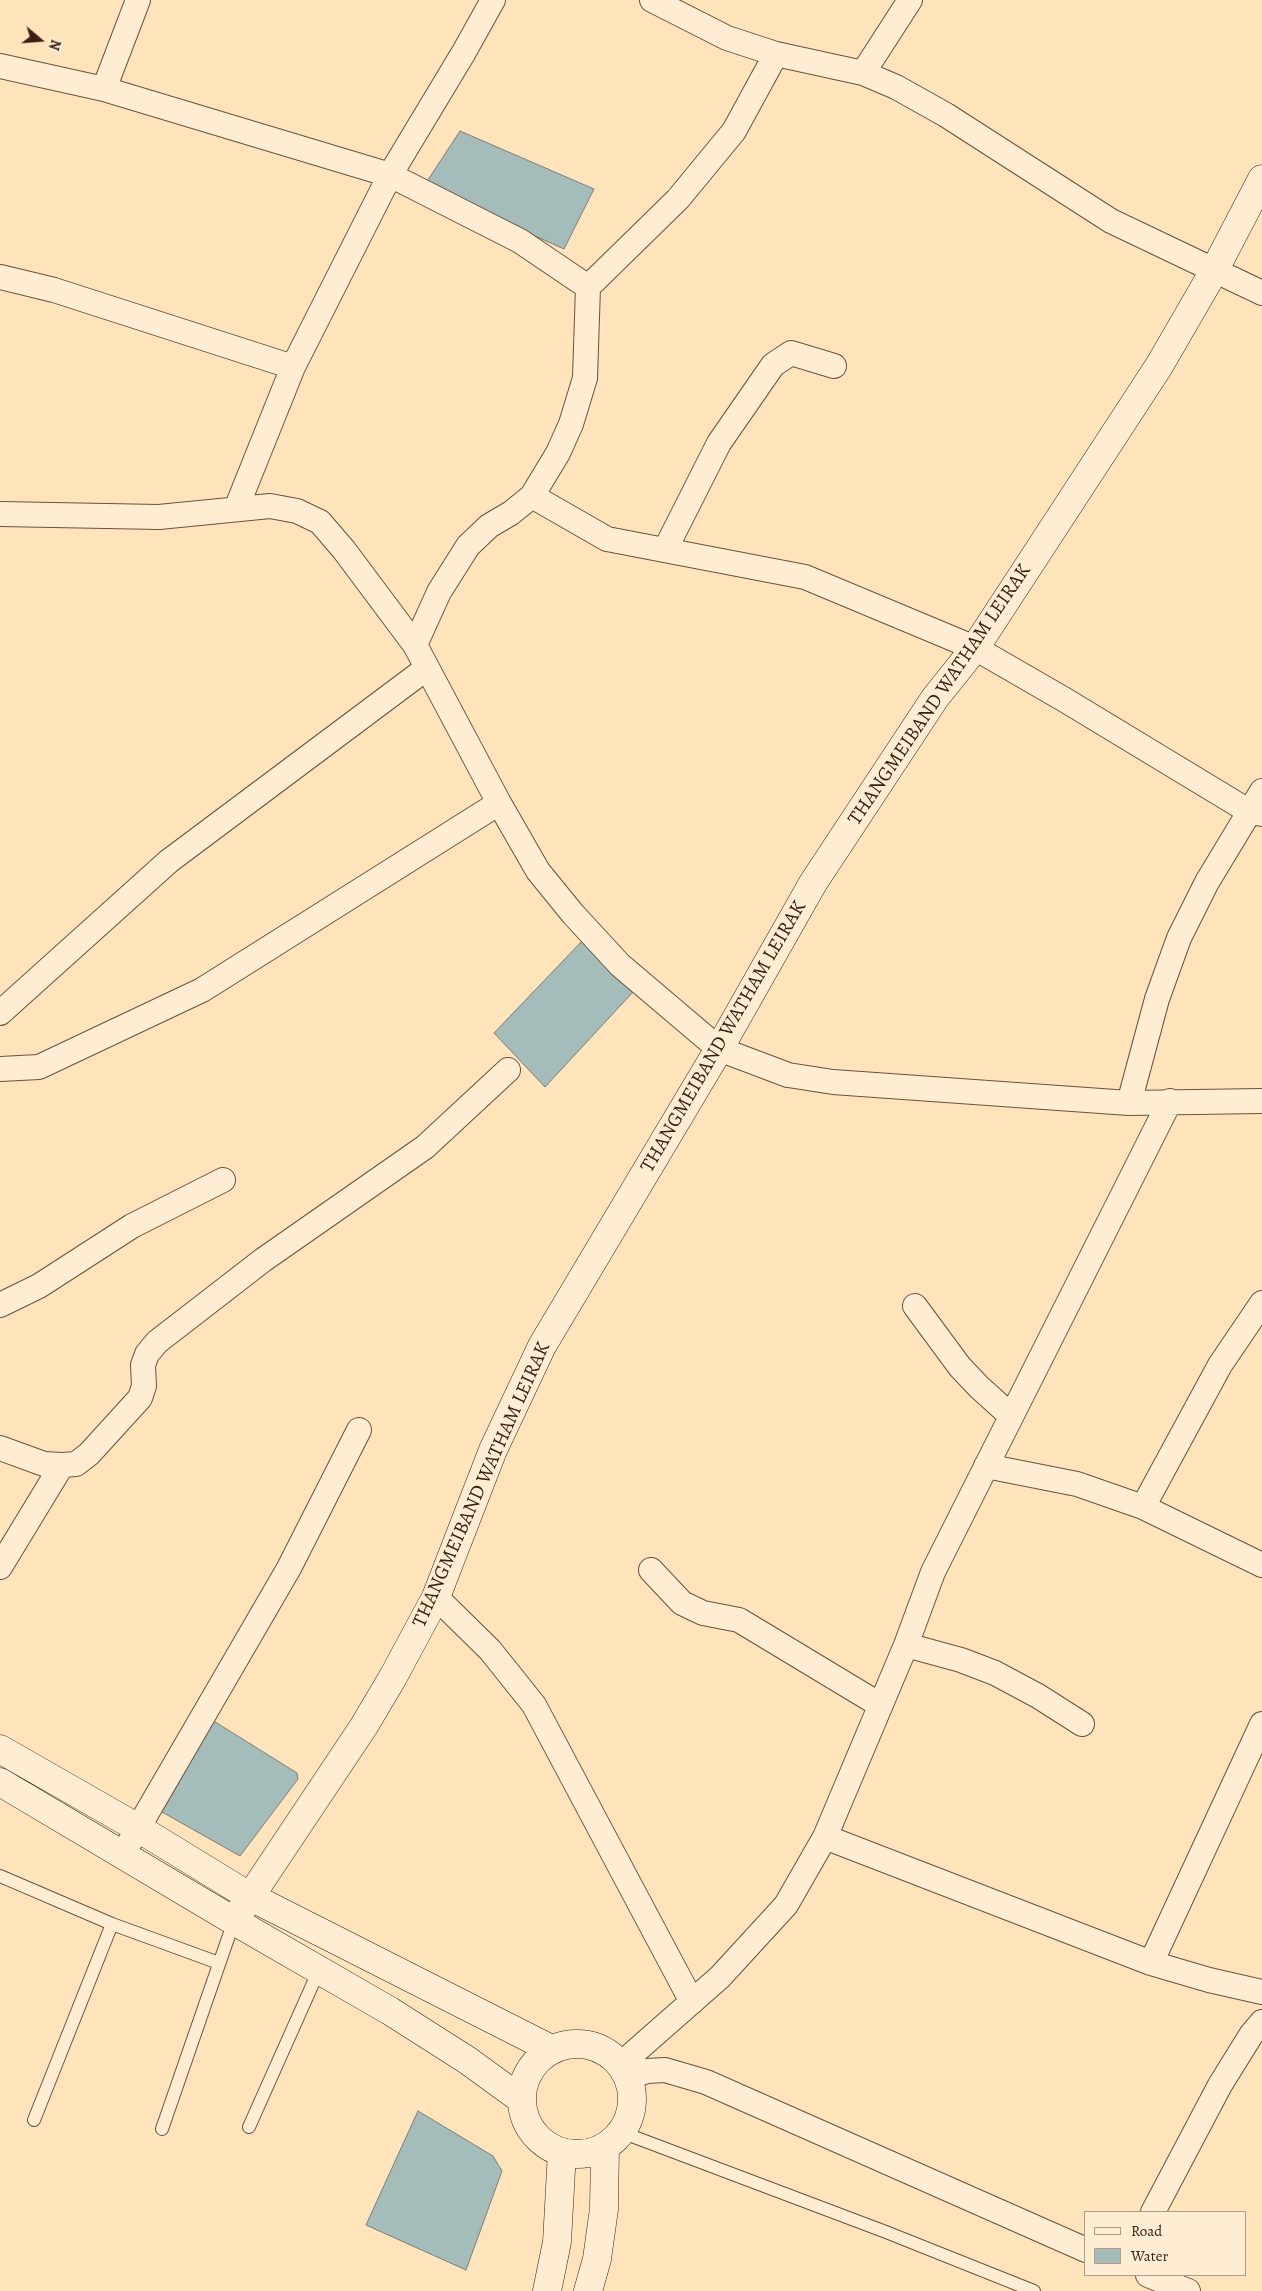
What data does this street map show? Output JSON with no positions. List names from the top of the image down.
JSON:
{
  "streets": {
    "street": ["THANGMEIBAND WATHAM LEIRAK"]
  },
  "legend": ["Road", "Water"],
  "north": "right"
}
